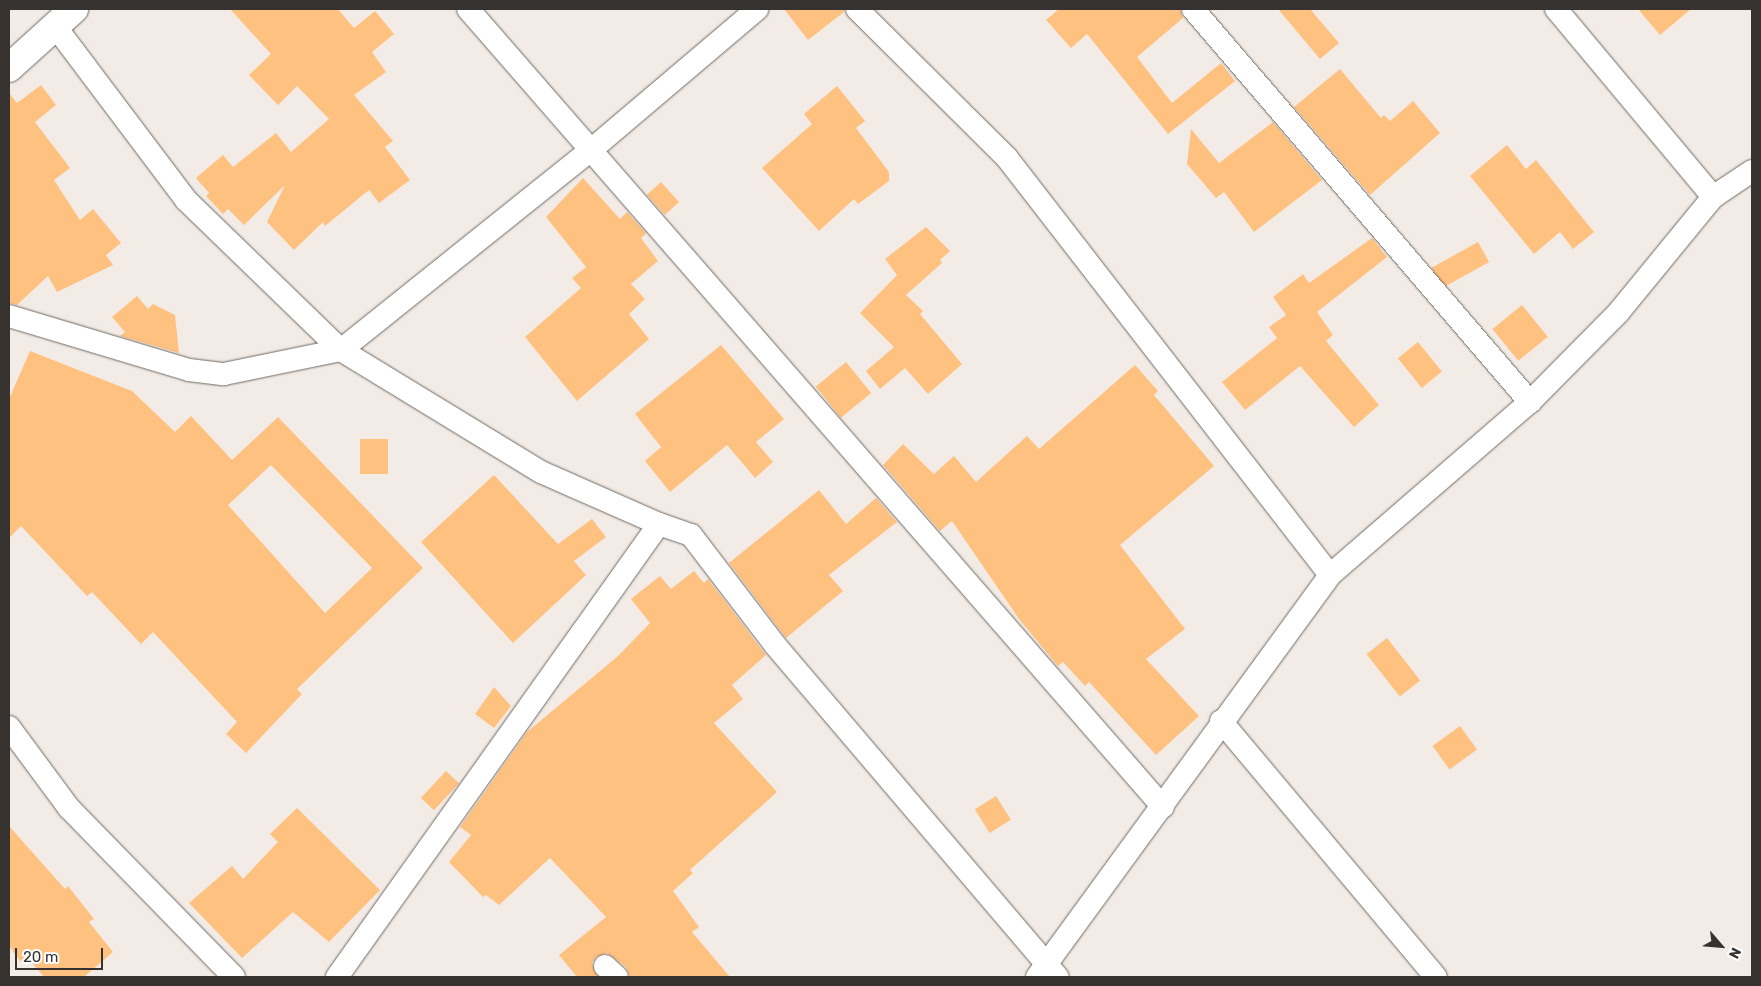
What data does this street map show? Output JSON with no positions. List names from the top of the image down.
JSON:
{
  "scale_bar": "20 m",
  "north": "bottom right"
}
